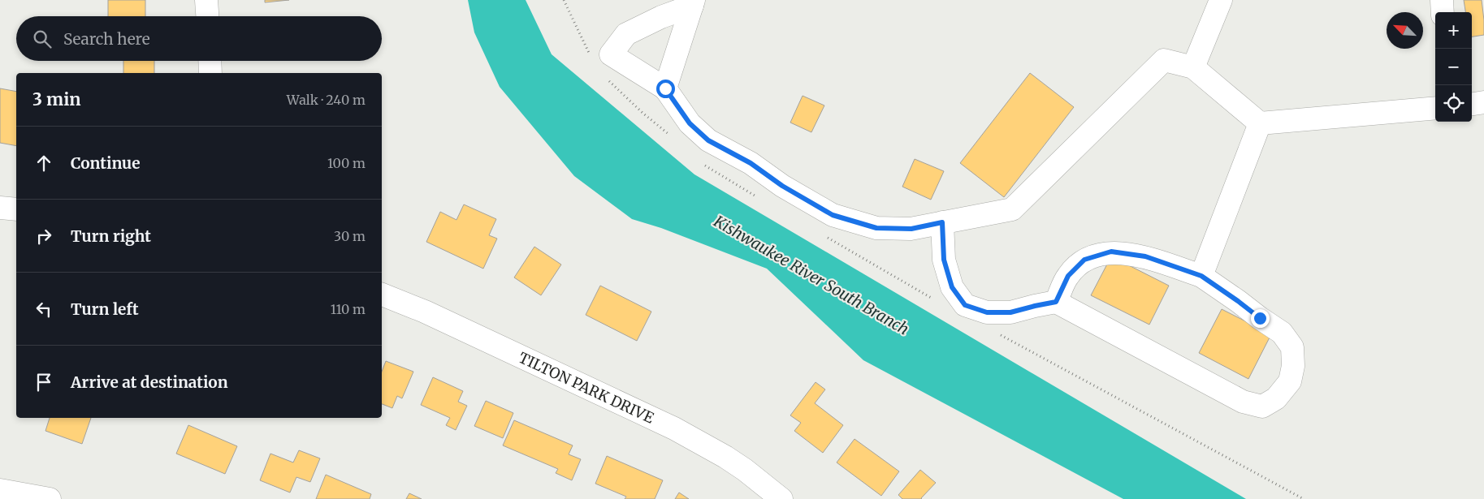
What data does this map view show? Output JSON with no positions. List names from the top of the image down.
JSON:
{
  "streets": {
    "street": ["TILTON PARK DRIVE"]
  },
  "water": ["Kishwaukee River South Branch"],
  "north": "top left",
  "page": {
    "map_buttons": ["+", "−"],
    "search": "Search here",
    "heading": ["3 min", "Walk · 240 m"],
    "list": [
      ["Continue", "100 m"],
      ["Turn right", "30 m"],
      ["Turn left", "110 m"],
      "Arrive at destination"
    ]
  }
}
